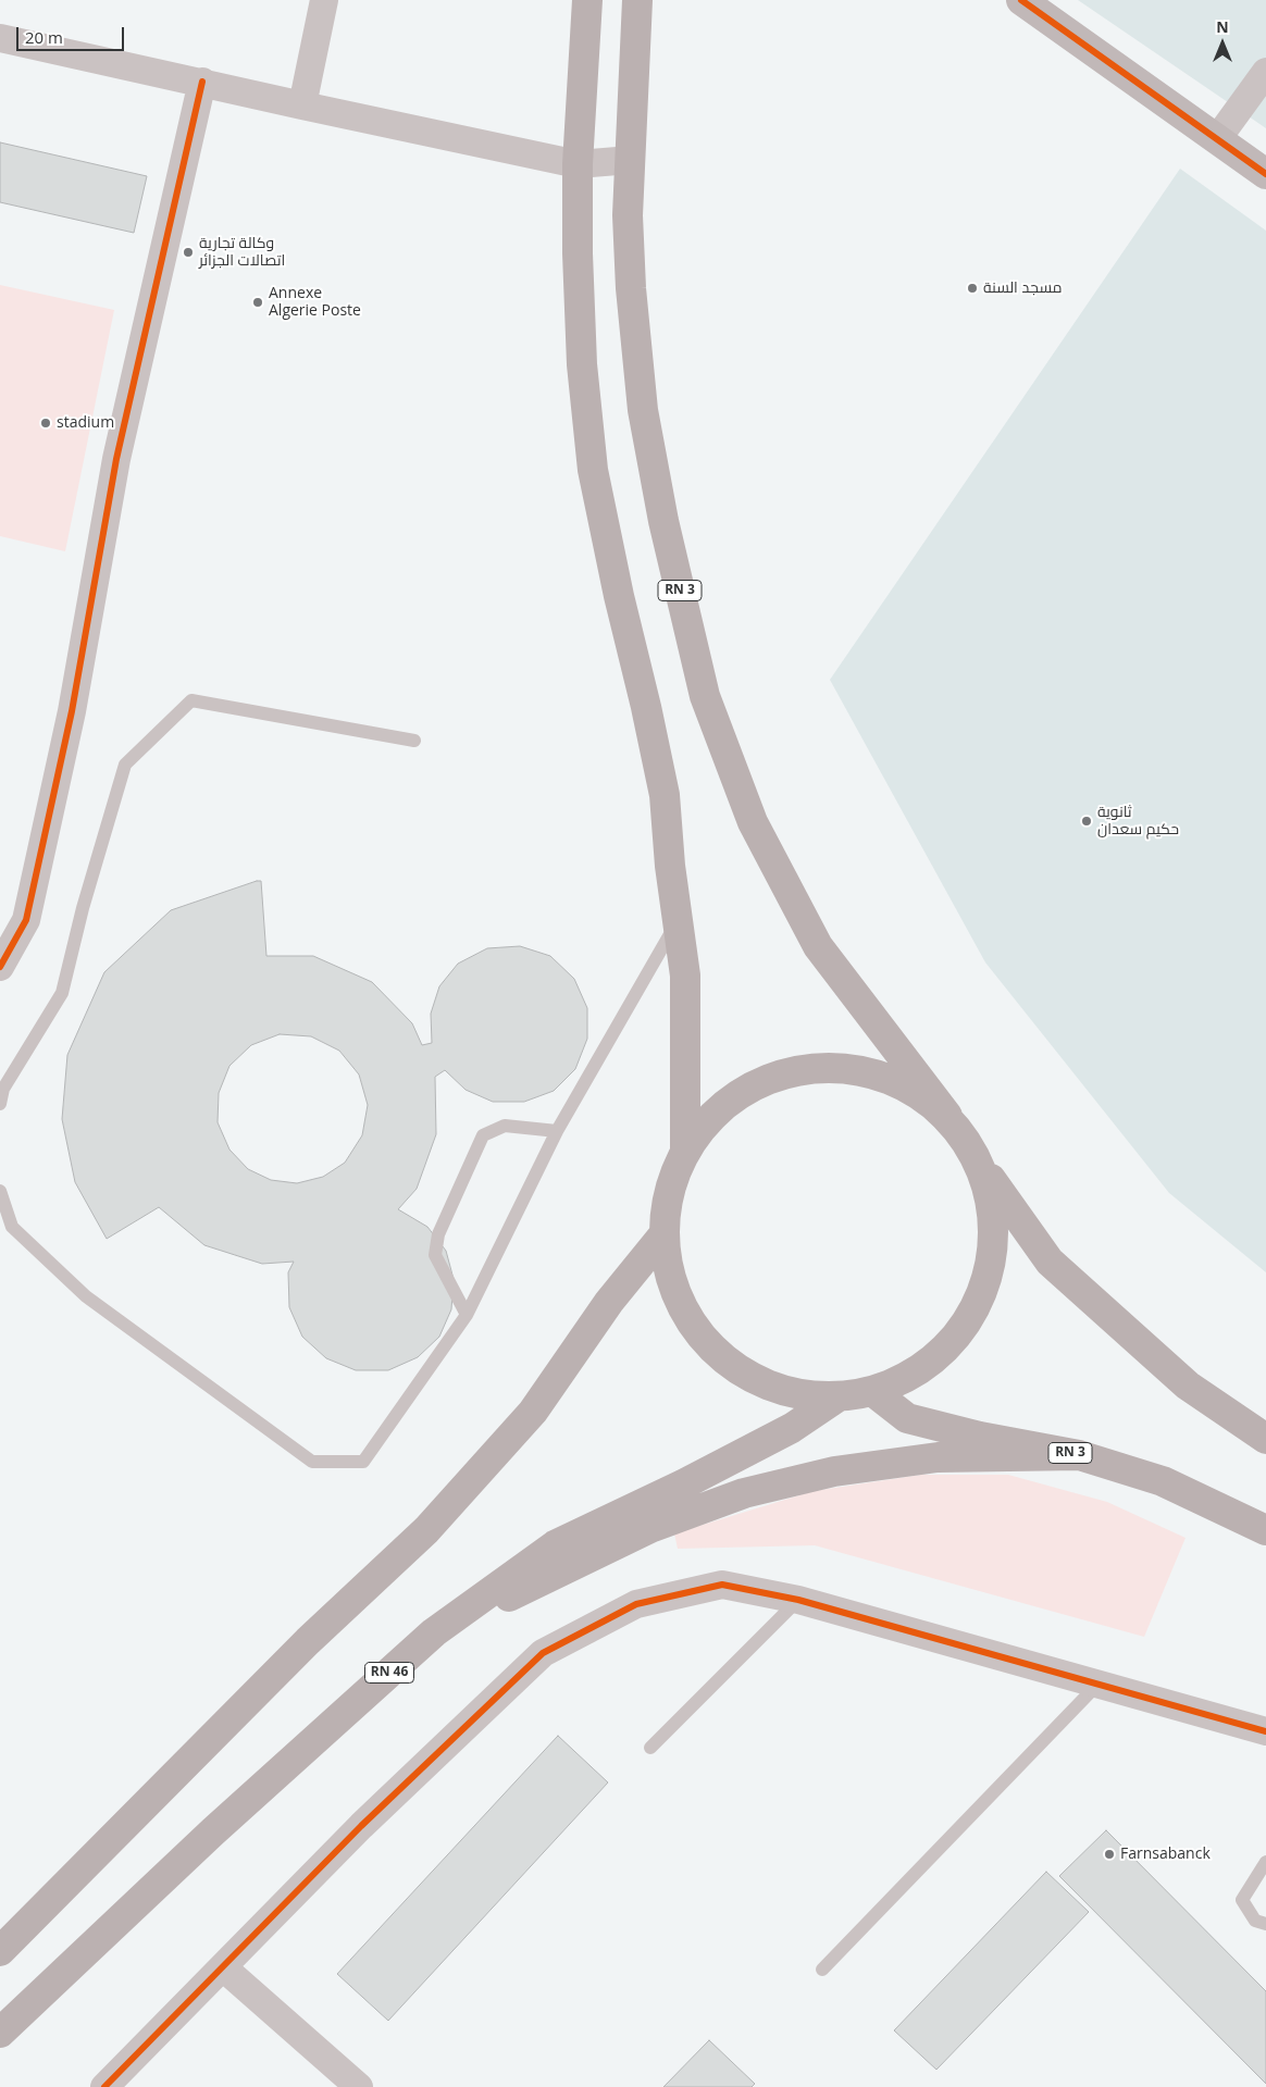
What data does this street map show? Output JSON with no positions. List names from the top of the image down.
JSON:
{
  "streets": {
    "main road": ["RN 3", "RN 46"]
  },
  "places": [
    "وكالة تجارية اتصالات الجزائر",
    "مسجد السنة",
    "Annexe Algerie Poste",
    "stadium",
    "ثانوية حكيم سعدان",
    "Farnsabanck"
  ],
  "scale_bar": "20 m",
  "north": "top"
}
